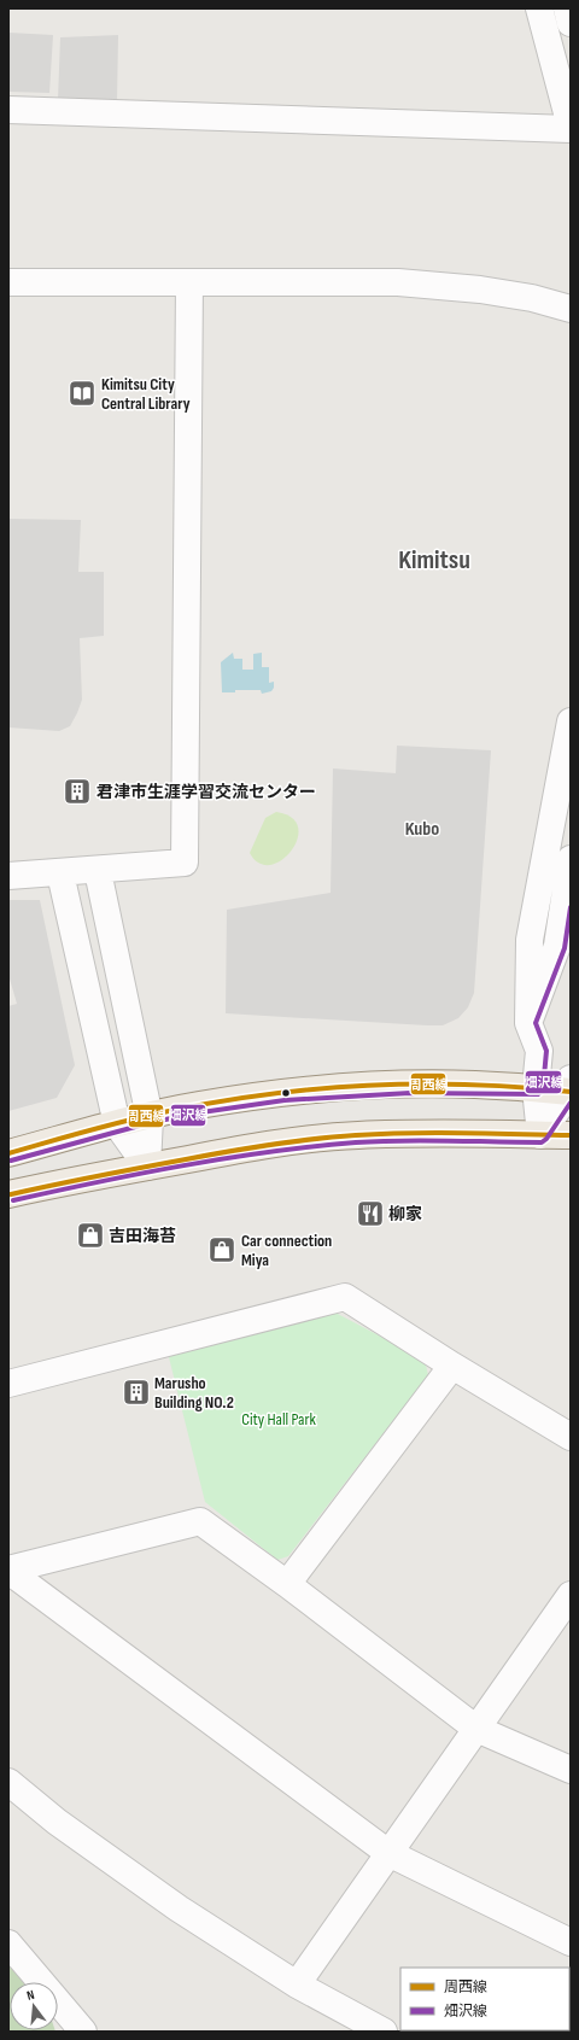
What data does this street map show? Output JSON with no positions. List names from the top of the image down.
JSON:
{
  "districts": ["Kimitsu", "Kubo"],
  "parks": ["City Hall Park"],
  "places": {
    "library": ["Kimitsu City Central Library"],
    "building": ["君津市生涯学習交流センター", "Marusho Building NO.2"],
    "restaurant": ["柳家"],
    "shop": ["吉田海苔", "Car connection Miya"]
  },
  "lines": ["transit line 畑沢線", "transit line 周西線"],
  "legend": ["周西線", "畑沢線"],
  "north": "top"
}
